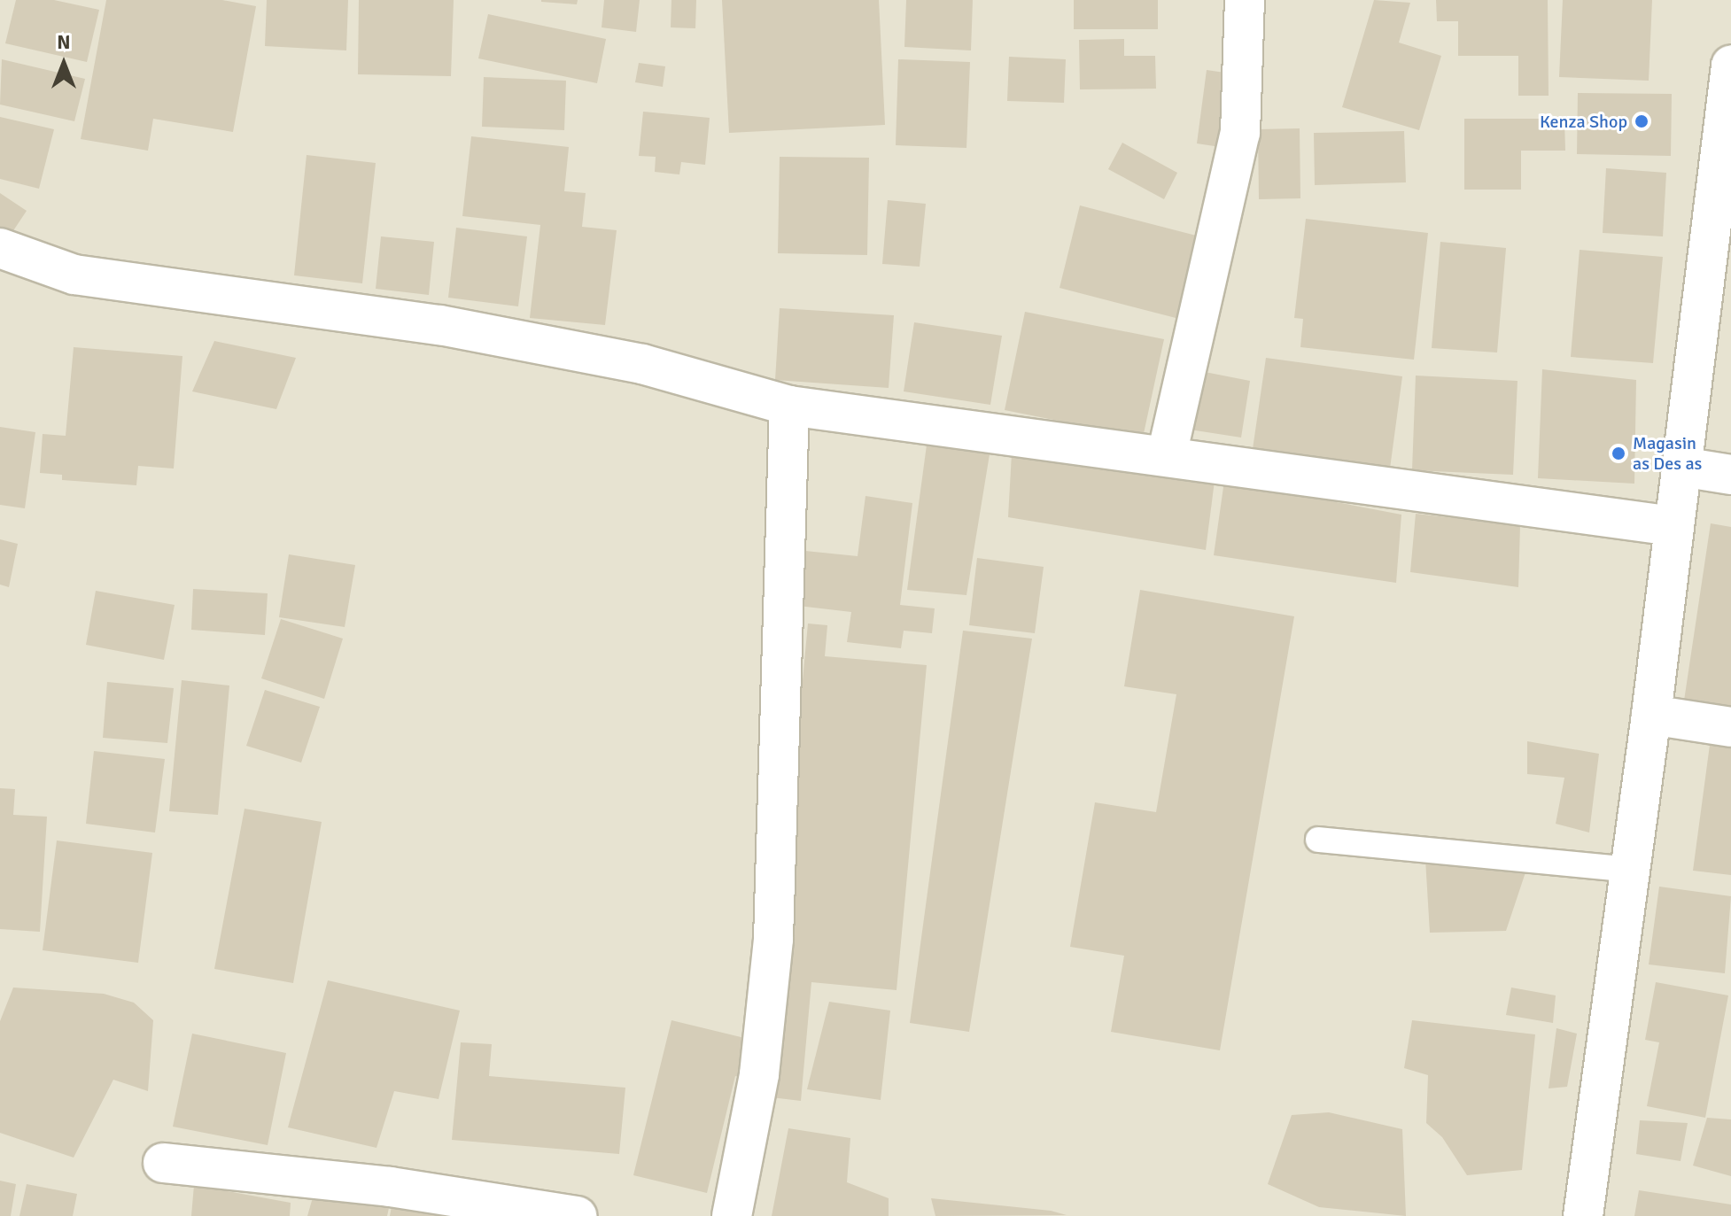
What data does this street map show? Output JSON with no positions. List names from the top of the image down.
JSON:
{
  "places": ["Kenza Shop", "Magasin as Des as"],
  "north": "top"
}
